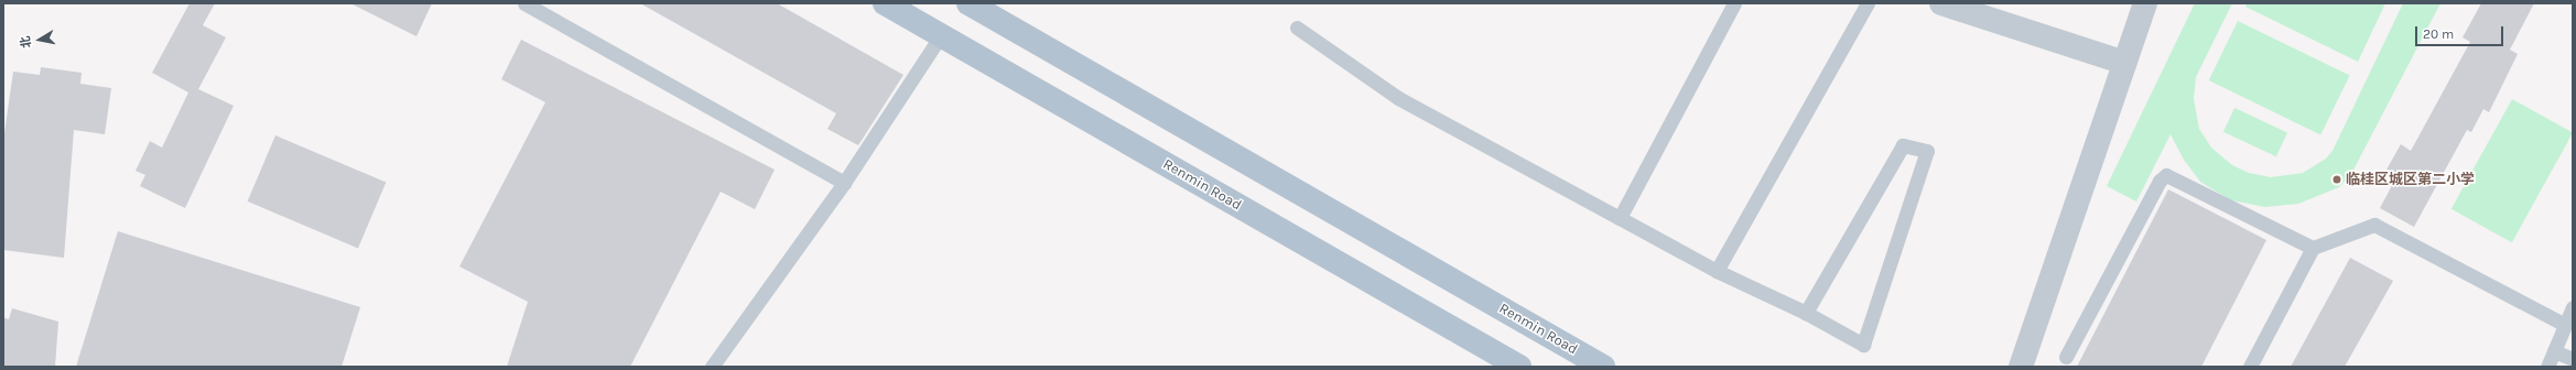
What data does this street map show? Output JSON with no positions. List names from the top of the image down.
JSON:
{
  "streets": {
    "main road": ["Renmin Road"]
  },
  "places": ["临桂区城区第二小学"],
  "scale_bar": "20 m",
  "north": "left"
}
